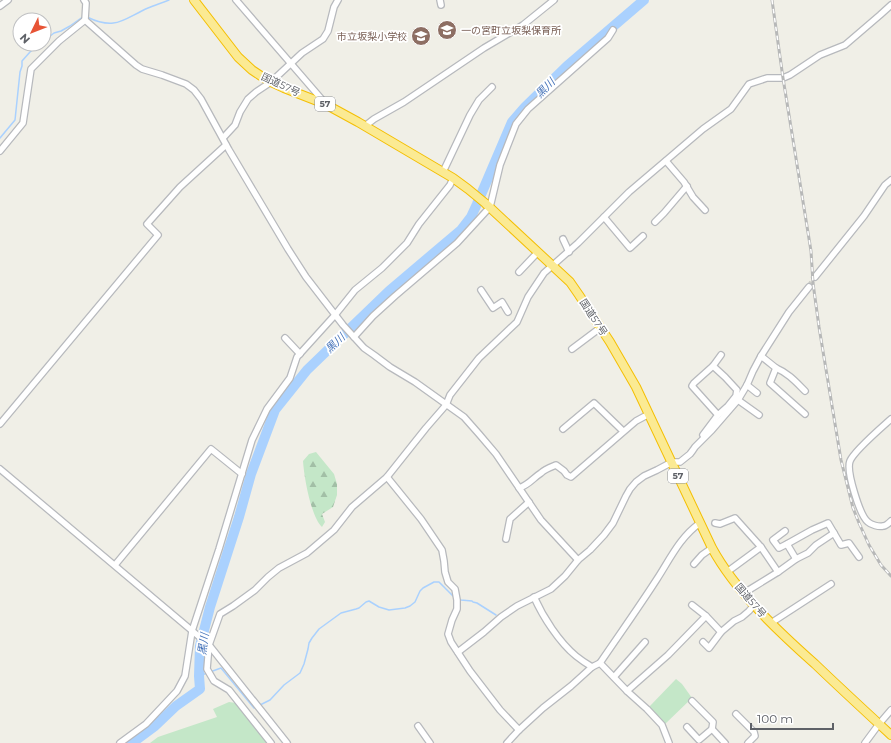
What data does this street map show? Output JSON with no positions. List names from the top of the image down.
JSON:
{
  "streets": {
    "highway": ["国道57号", "57"]
  },
  "water": ["黒川"],
  "places": {
    "school or university": ["一の宮町立坂梨保育所", "市立坂梨小学校"]
  },
  "scale_bar": "100 m",
  "north": "bottom left"
}
